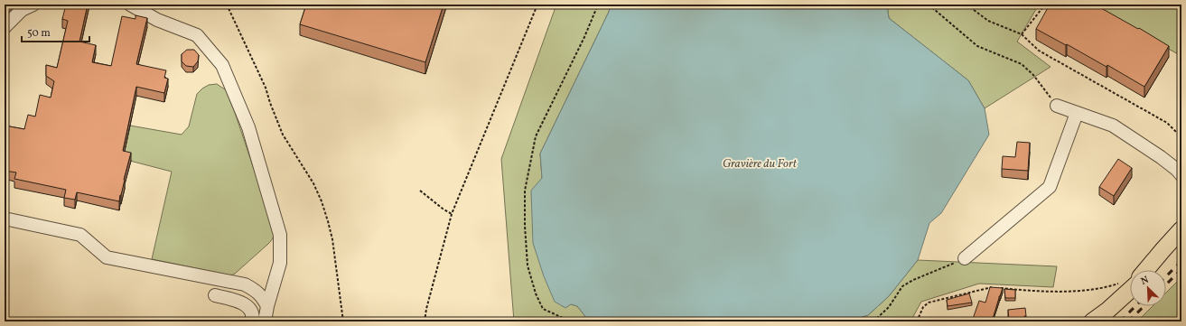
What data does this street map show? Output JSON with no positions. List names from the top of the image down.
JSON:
{
  "water": ["Gravière du Fort"],
  "scale_bar": "50 m",
  "north": "top left"
}
